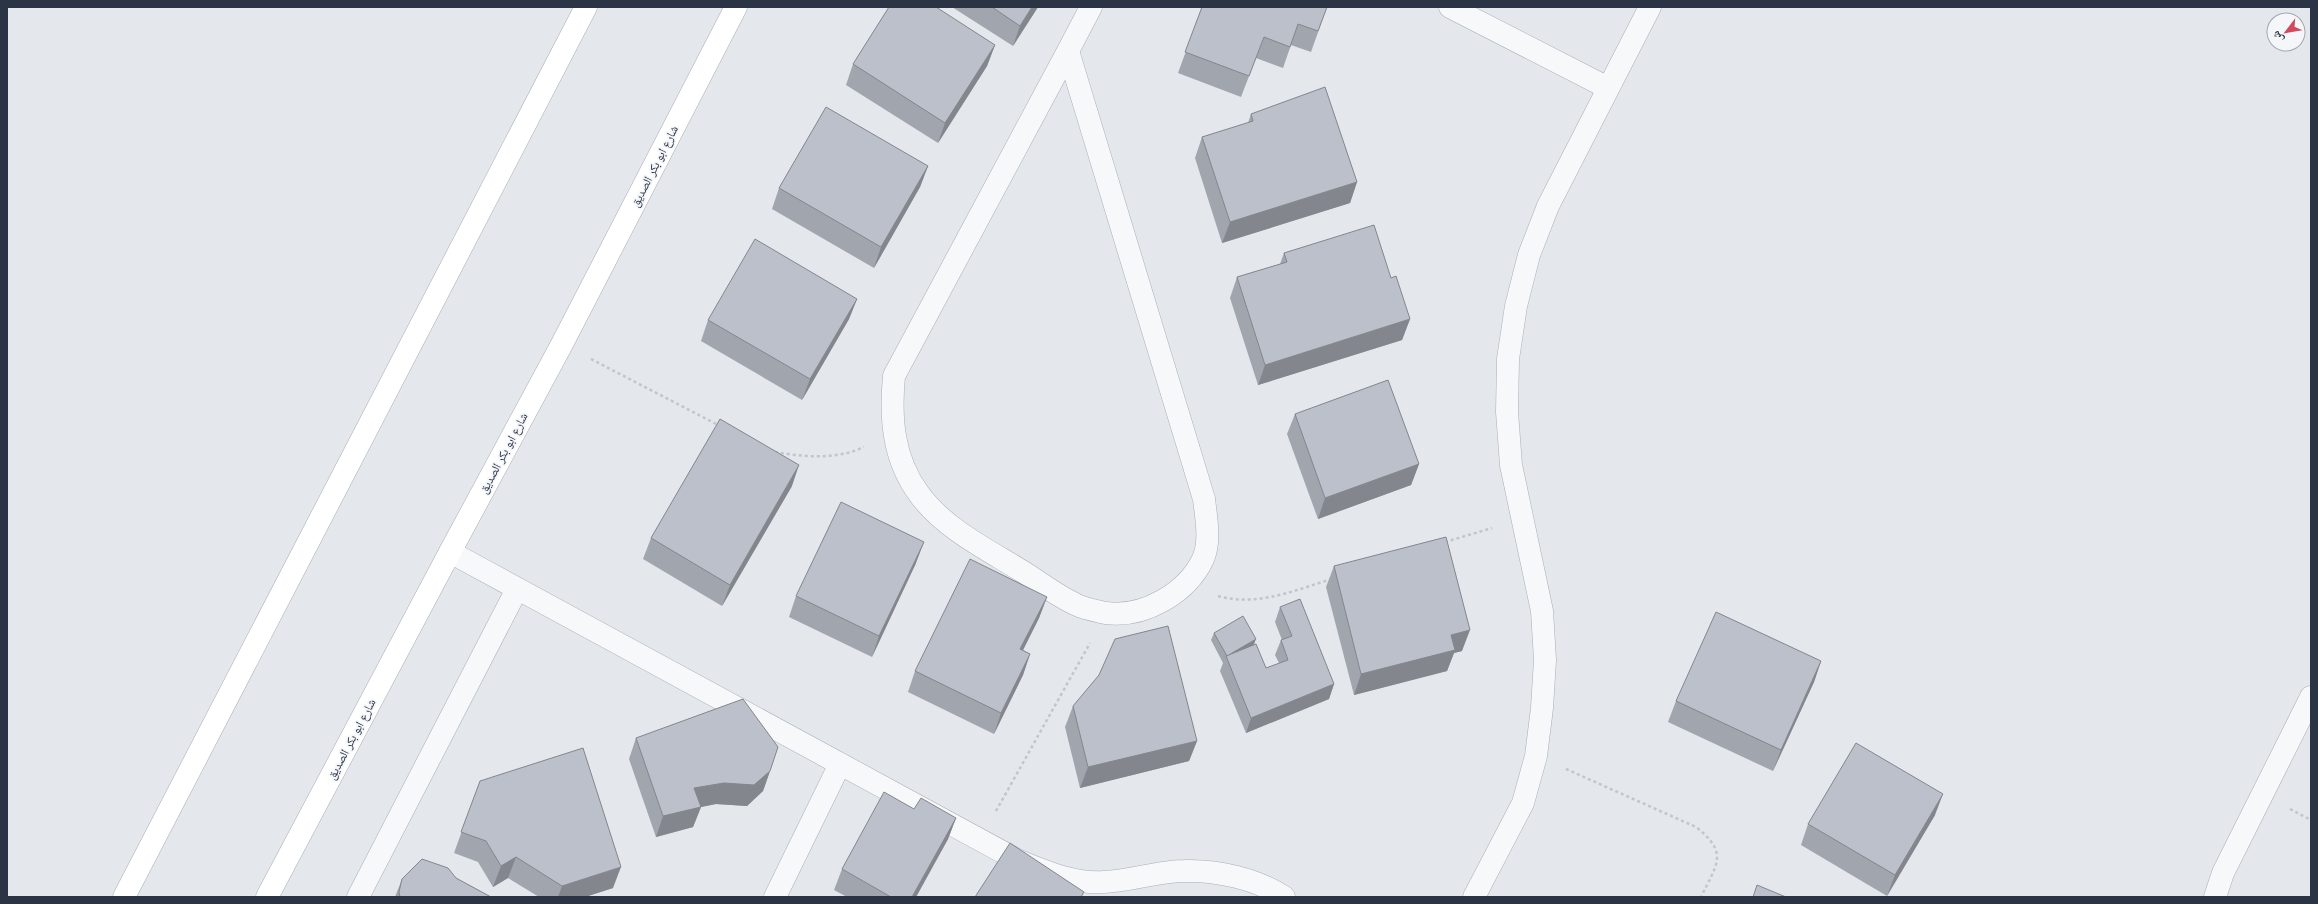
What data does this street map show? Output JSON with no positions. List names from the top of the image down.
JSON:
{
  "streets": {
    "main road": ["شارع ابو بكر الصديق"]
  },
  "north": "bottom left"
}
